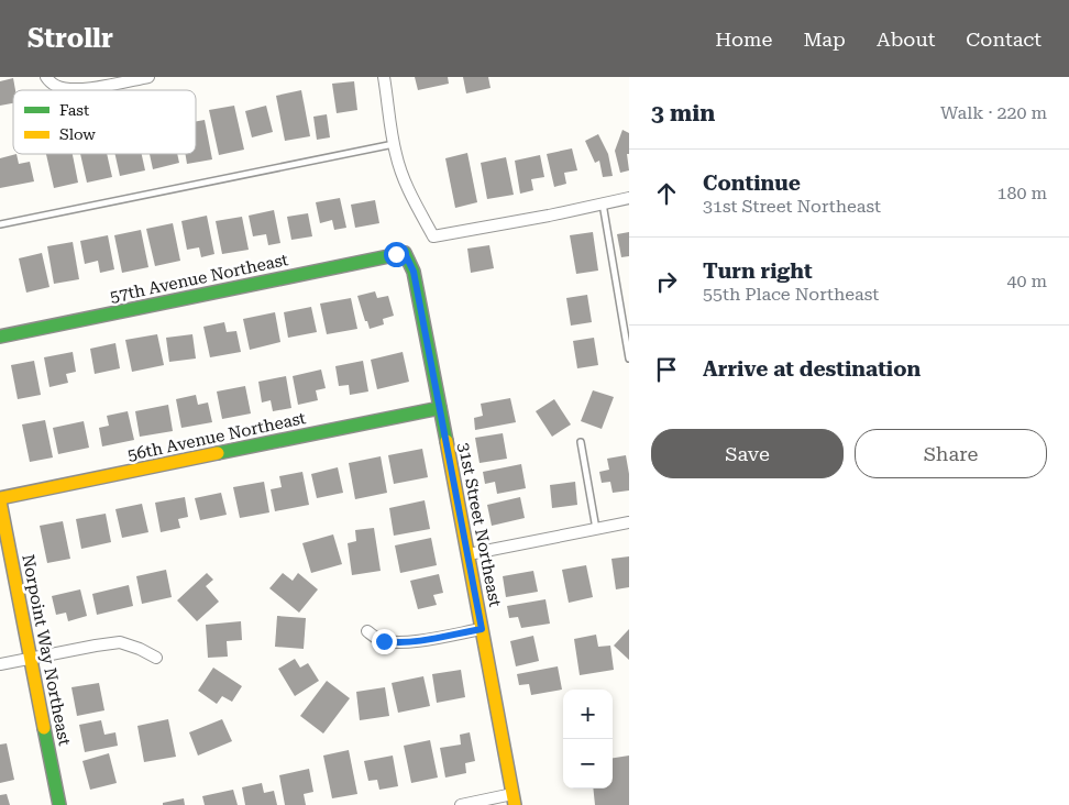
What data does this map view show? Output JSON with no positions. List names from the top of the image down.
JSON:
{
  "streets": {
    "street": [
      "57th Avenue Northeast",
      "56th Avenue Northeast",
      "31st Street Northeast",
      "Norpoint Way Northeast"
    ]
  },
  "crossings": [
    ["57th Avenue Northeast", "31st Street Northeast"],
    ["56th Avenue Northeast", "31st Street Northeast"],
    ["56th Avenue Northeast", "Norpoint Way Northeast"]
  ],
  "legend": ["Fast", "Slow"],
  "page": {
    "header": "Strollr",
    "nav": [
      "Home",
      "Map",
      "About",
      "Contact"
    ],
    "heading": ["3 min", "Walk · 220 m"],
    "list": [
      ["Continue", "31st Street Northeast", "180 m"],
      ["Turn right", "55th Place Northeast", "40 m"],
      "Arrive at destination"
    ],
    "buttons": ["Save", "Share"],
    "map_buttons": ["+", "−"]
  }
}
